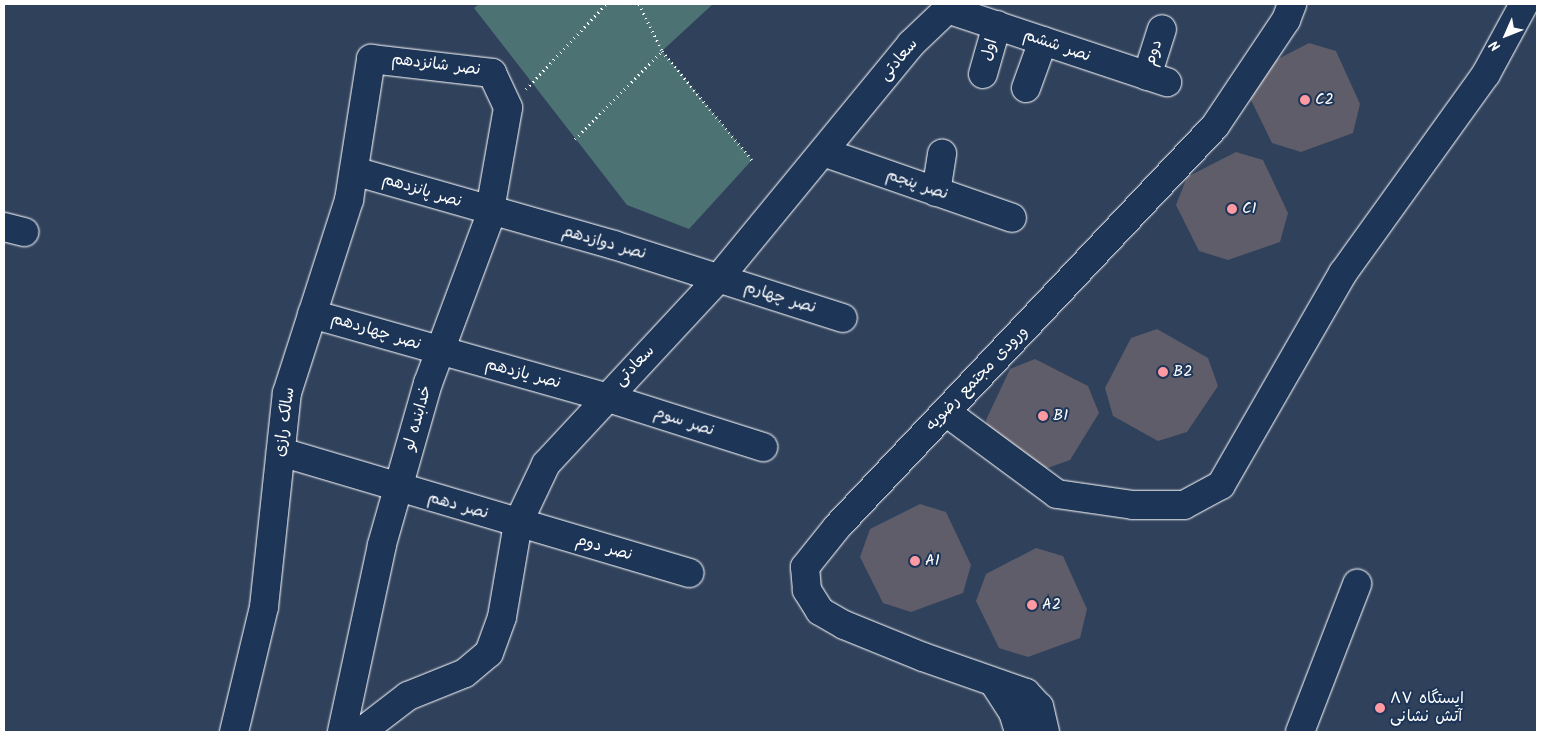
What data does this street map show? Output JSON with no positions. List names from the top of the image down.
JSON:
{
  "streets": {
    "street": [
      "نصر ششم",
      "اول",
      "دوم",
      "سعادتی",
      "نصر شانزدهم",
      "نصر پنجم",
      "نصر پانزدهم",
      "نصر دوازدهم",
      "نصر چهارم",
      "نصر چهاردهم",
      "نصر یازدهم",
      "ورودی مجتمع رضویه",
      "خدابنده لو",
      "سالک رازی",
      "نصر سوم",
      "نصر دهم",
      "نصر دوم"
    ]
  },
  "crossings": [
    ["نصر ششم", "اول"],
    ["نصر ششم", "دوم"],
    ["نصر ششم", "سعادتی"],
    ["سعادتی", "نصر پنجم"],
    ["سعادتی", "نصر دوازدهم"],
    ["سعادتی", "نصر چهارم"],
    ["سعادتی", "نصر یازدهم"],
    ["سعادتی", "نصر سوم"],
    ["سعادتی", "نصر دهم"],
    ["سعادتی", "نصر دوم"],
    ["نصر شانزدهم", "خدابنده لو"],
    ["نصر شانزدهم", "سالک رازی"],
    ["نصر پانزدهم", "نصر دوازدهم"],
    ["نصر پانزدهم", "خدابنده لو"],
    ["نصر پانزدهم", "سالک رازی"],
    ["نصر دوازدهم", "نصر چهارم"],
    ["نصر دوازدهم", "خدابنده لو"],
    ["نصر چهاردهم", "نصر یازدهم"],
    ["نصر چهاردهم", "خدابنده لو"],
    ["نصر چهاردهم", "سالک رازی"],
    ["نصر یازدهم", "خدابنده لو"],
    ["نصر یازدهم", "نصر سوم"],
    ["خدابنده لو", "نصر دهم"],
    ["سالک رازی", "نصر دهم"],
    ["نصر دهم", "نصر دوم"]
  ],
  "places": [
    "C2",
    "C1",
    "B2",
    "B1",
    "A1",
    "A2",
    "ایستگاه ۸۷ آتش نشانی"
  ],
  "north": "bottom left"
}
